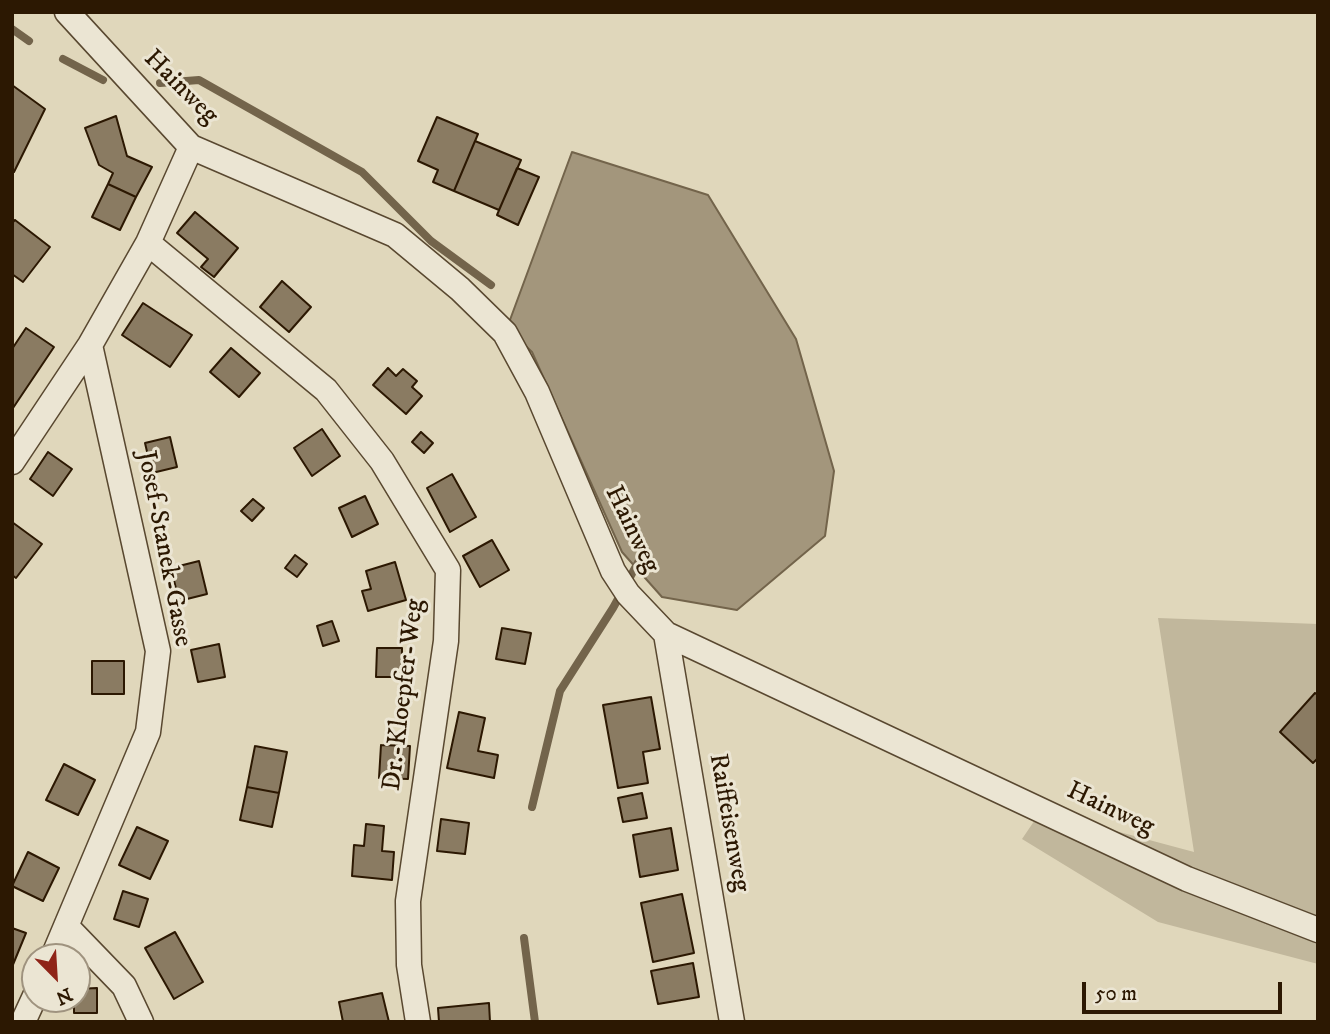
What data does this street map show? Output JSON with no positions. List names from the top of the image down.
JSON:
{
  "streets": {
    "street": [
      "Hainweg",
      "Josef-Stanek-Gasse",
      "Dr.-Kloepfer-Weg",
      "Raiffeisenweg"
    ]
  },
  "crossings": [
    ["Hainweg", "Raiffeisenweg"]
  ],
  "scale_bar": "50 m",
  "north": "bottom right"
}
